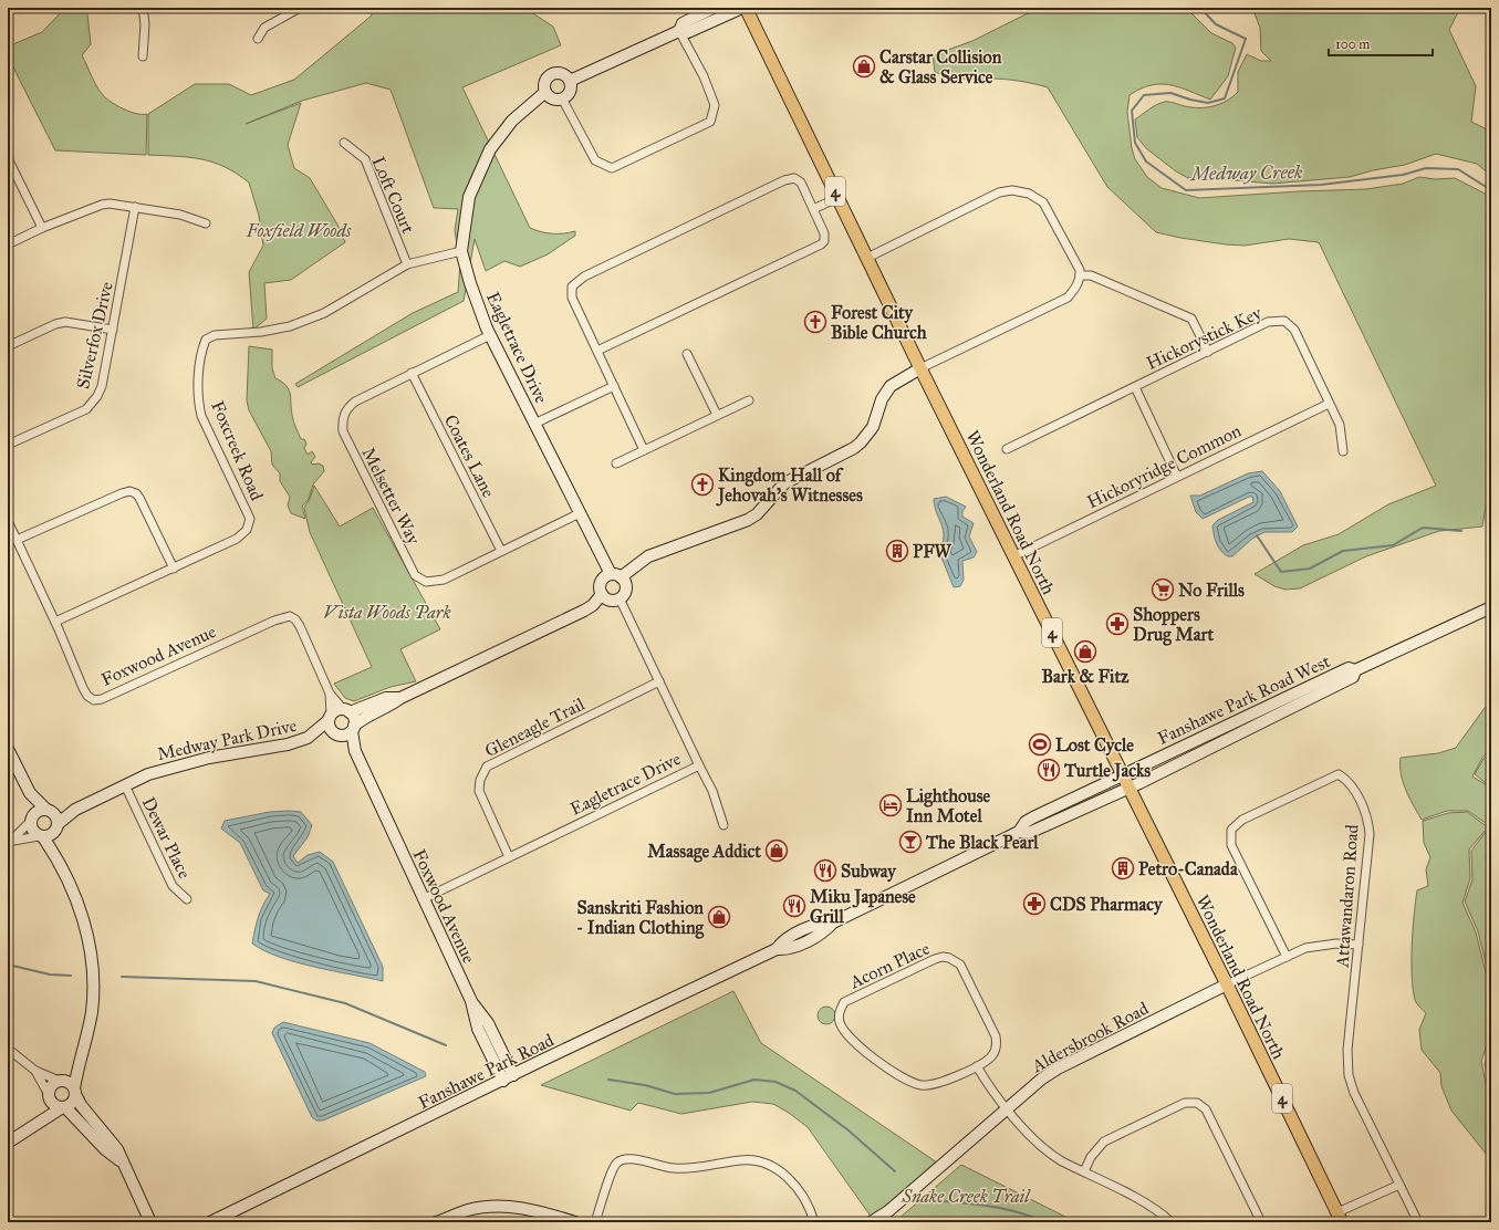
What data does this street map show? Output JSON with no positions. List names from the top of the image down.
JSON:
{
  "streets": {
    "main road": ["4", "Wonderland Road North"],
    "street": [
      "Loft Court",
      "Silverfox Drive",
      "Hickorystick Key",
      "Eagletrace Drive",
      "Foxcreek Road",
      "Coates Lane",
      "Hickoryridge Common",
      "Melsetter Way",
      "Foxwood Avenue",
      "Fanshawe Park Road West",
      "Gleneagle Trail",
      "Medway Park Drive",
      "Dewar Place",
      "Attawandaron Road",
      "Acorn Place",
      "Aldersbrook Road",
      "Fanshawe Park Road"
    ]
  },
  "crossings": [
    ["Loft Court", "Foxcreek Road"],
    ["Hickorystick Key", "Hickoryridge Common"],
    ["Eagletrace Drive", "Foxcreek Road"],
    ["Eagletrace Drive", "Melsetter Way"],
    ["Eagletrace Drive", "Foxwood Avenue"],
    ["Eagletrace Drive", "Gleneagle Trail"],
    ["Foxcreek Road", "Foxwood Avenue"],
    ["Coates Lane", "Melsetter Way"],
    ["Hickoryridge Common", "Wonderland Road North"],
    ["Wonderland Road North", "Fanshawe Park Road West"],
    ["Wonderland Road North", "Aldersbrook Road"],
    ["Wonderland Road North", "Fanshawe Park Road"],
    ["Foxwood Avenue", "Medway Park Drive"],
    ["Foxwood Avenue", "Fanshawe Park Road"],
    ["Fanshawe Park Road West", "Fanshawe Park Road"],
    ["Medway Park Drive", "Dewar Place"],
    ["Attawandaron Road", "Aldersbrook Road"]
  ],
  "water": ["Medway Creek"],
  "parks": ["Foxfield Woods", "Vista Woods Park", "Snake Creek Trail"],
  "places": {
    "shop": [
      "Carstar Collision & Glass Service",
      "Bark & Fitz",
      "Massage Addict",
      "Sanskriti Fashion - Indian Clothing"
    ],
    "church": ["Forest City Bible Church", "Kingdom Hall of Jehovah's Witnesses"],
    "building": ["PFW", "Petro-Canada"],
    "supermarket": ["No Frills"],
    "pharmacy": ["Shoppers Drug Mart", "CDS Pharmacy"],
    "sports": ["Lost Cycle"],
    "restaurant": ["Turtle Jacks", "Subway", "Miku Japanese Grill"],
    "hotel": ["Lighthouse Inn Motel"],
    "bar": ["The Black Pearl"]
  },
  "scale_bar": "100 m"
}
